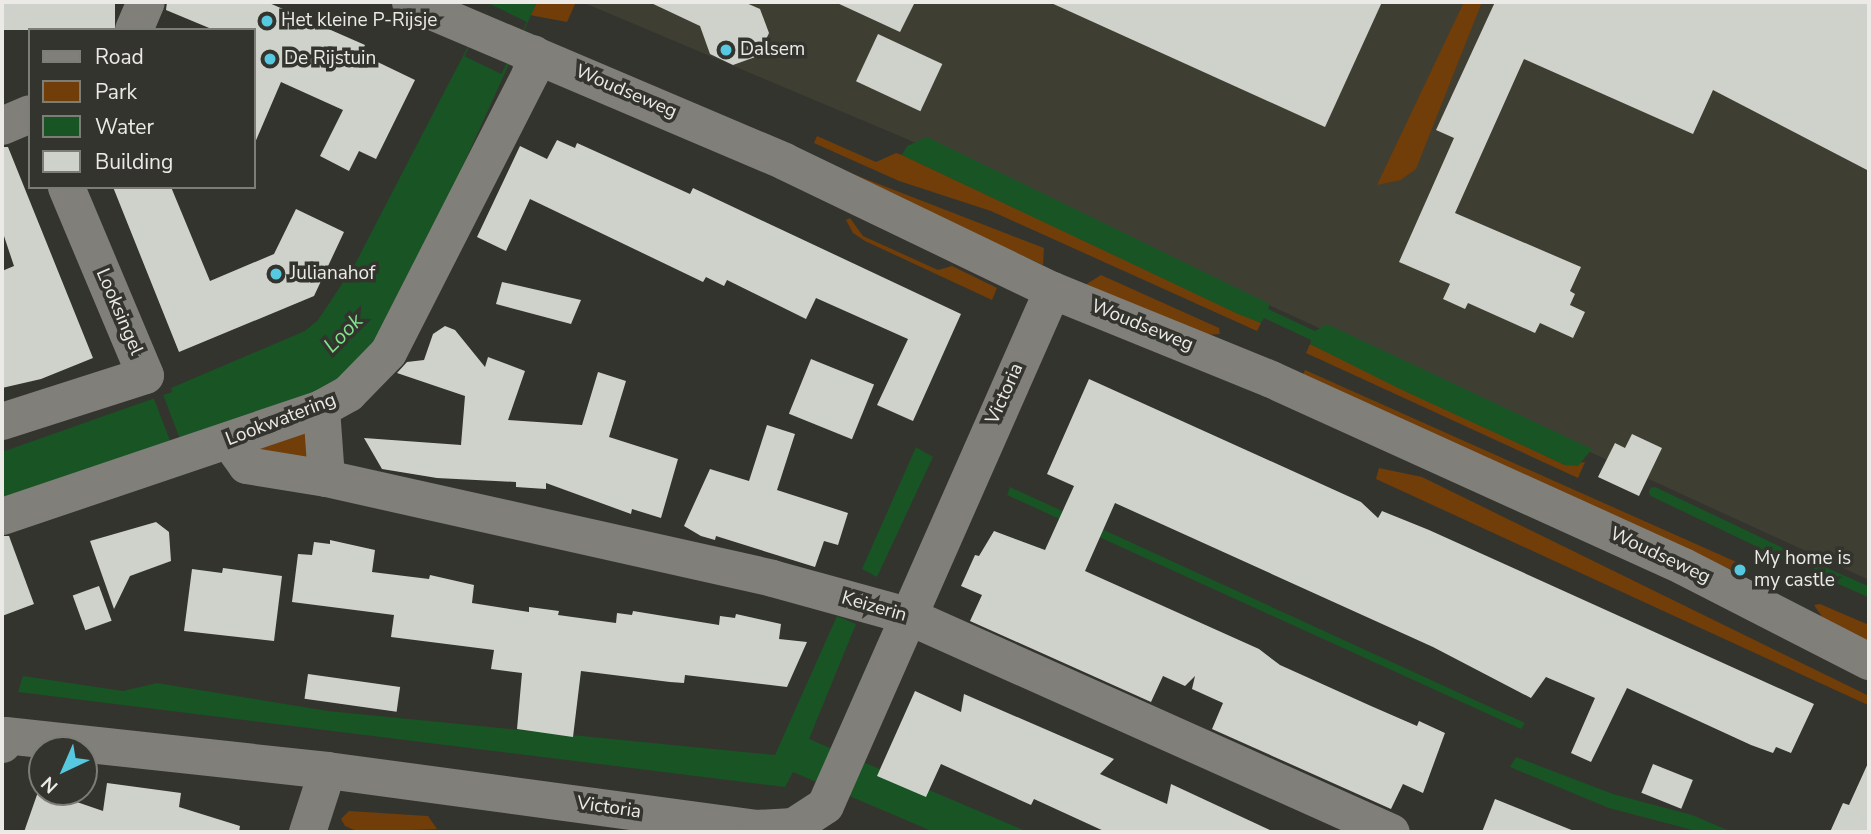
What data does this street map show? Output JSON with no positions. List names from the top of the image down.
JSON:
{
  "streets": {
    "street": [
      "Woudseweg",
      "Looksingel",
      "Victoria",
      "Lookwatering",
      "Keizerin"
    ]
  },
  "crossings": [
    ["Woudseweg", "Victoria"],
    ["Woudseweg", "Lookwatering"],
    ["Victoria", "Keizerin"],
    ["Lookwatering", "Keizerin"]
  ],
  "water": ["Look"],
  "places": [
    "Het kleine P-Rijsje",
    "Dalsem",
    "De Rijstuin",
    "Julianahof",
    "My home is my castle"
  ],
  "legend": [
    "Road",
    "Park",
    "Water",
    "Building"
  ],
  "north": "bottom left"
}
